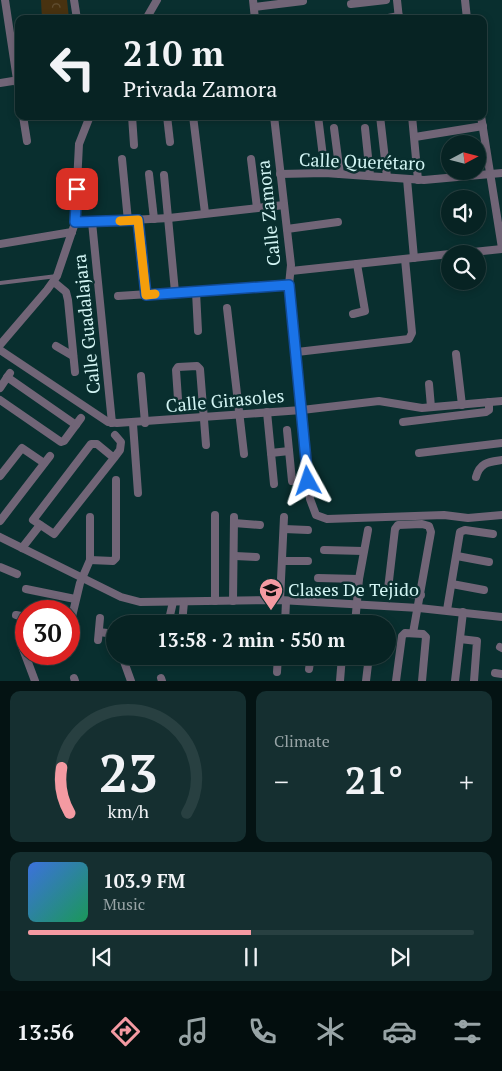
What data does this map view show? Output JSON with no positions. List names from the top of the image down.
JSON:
{
  "streets": {
    "street": [
      "Calle Querétaro",
      "Calle Zamora",
      "Calle Guadalajara",
      "Calle Girasoles"
    ]
  },
  "crossings": [
    ["Calle Querétaro", "Calle Zamora"],
    ["Calle Zamora", "Calle Girasoles"],
    ["Calle Guadalajara", "Calle Girasoles"]
  ],
  "places": {
    "school or university": ["Clases De Tejido"]
  },
  "north": "right",
  "page": {
    "turn": ["210 m", "Privada Zamora"],
    "limit": "30",
    "trip": "13:58 · 2 min · 550 m",
    "tile": "Climate",
    "heat": ["−", "21°", "+"],
    "song": ["103.9 FM", "Music"],
    "tabs": "13:56",
    "gauge": ["23", "km/h"]
  }
}
